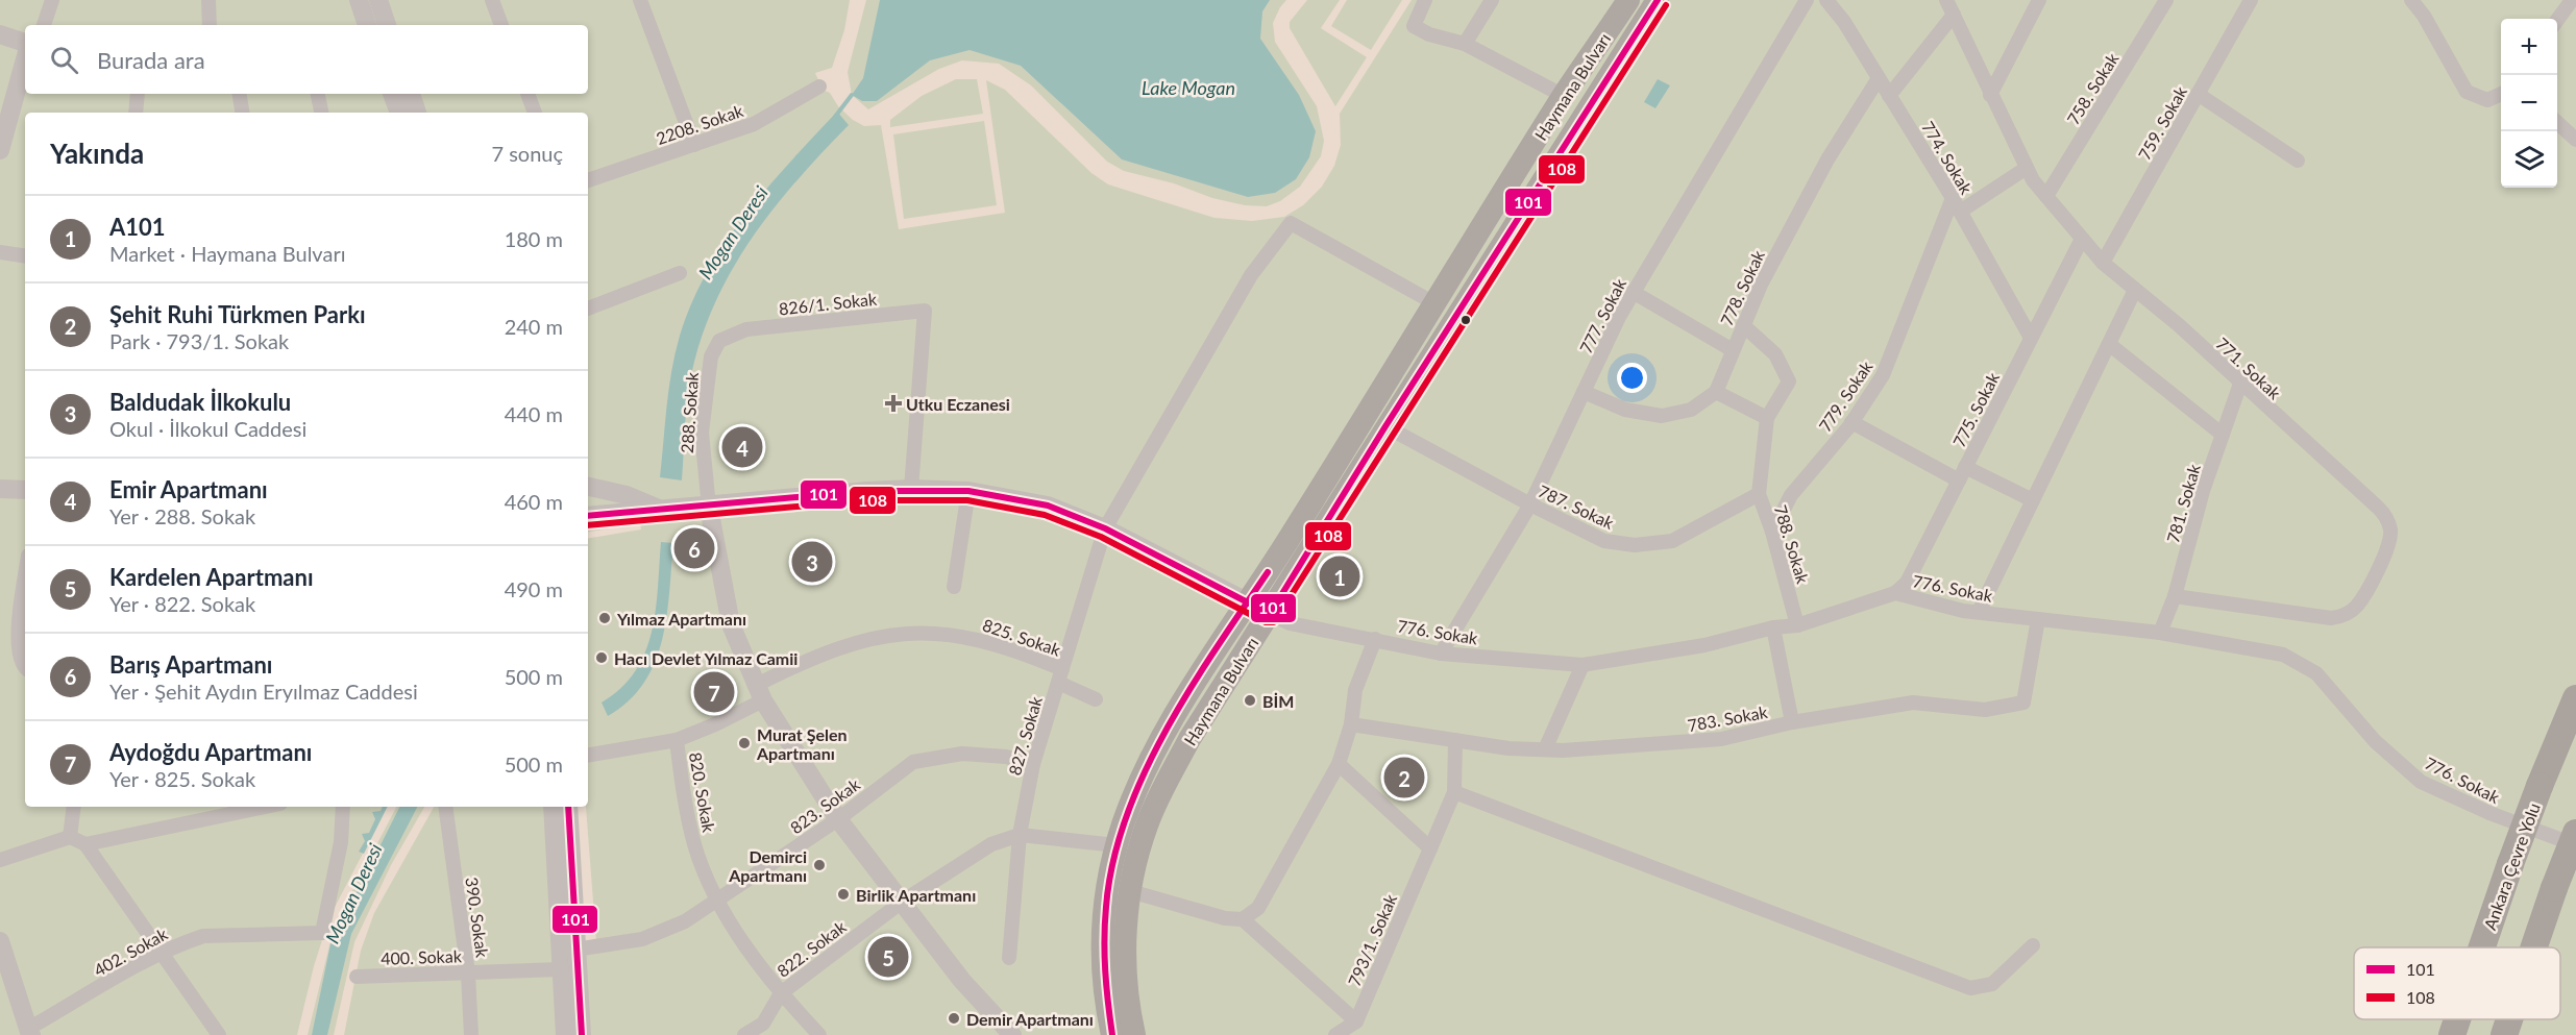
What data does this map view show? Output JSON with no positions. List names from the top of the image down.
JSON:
{
  "streets": {
    "highway": ["Haymana Bulvarı", "Ankara Çevre Yolu"],
    "street": [
      "758. Sokak",
      "759. Sokak",
      "2208. Sokak",
      "774. Sokak",
      "778. Sokak",
      "826/1. Sokak",
      "777. Sokak",
      "771. Sokak",
      "779. Sokak",
      "775. Sokak",
      "288. Sokak",
      "781. Sokak",
      "787. Sokak",
      "788. Sokak",
      "776. Sokak",
      "825. Sokak",
      "783. Sokak",
      "827. Sokak",
      "820. Sokak",
      "823. Sokak",
      "390. Sokak",
      "793/1. Sokak",
      "822. Sokak",
      "402. Sokak",
      "400. Sokak"
    ]
  },
  "crossings": [
    ["Haymana Bulvarı", "787. Sokak"],
    ["Haymana Bulvarı", "776. Sokak"],
    ["Haymana Bulvarı", "827. Sokak"],
    ["Haymana Bulvarı", "822. Sokak"],
    ["758. Sokak", "771. Sokak"],
    ["759. Sokak", "771. Sokak"],
    ["774. Sokak", "778. Sokak"],
    ["774. Sokak", "779. Sokak"],
    ["774. Sokak", "775. Sokak"],
    ["826/1. Sokak", "288. Sokak"],
    ["777. Sokak", "787. Sokak"],
    ["777. Sokak", "776. Sokak"],
    ["771. Sokak", "775. Sokak"],
    ["771. Sokak", "781. Sokak"],
    ["779. Sokak", "788. Sokak"],
    ["775. Sokak", "776. Sokak"],
    ["781. Sokak", "776. Sokak"],
    ["787. Sokak", "788. Sokak"],
    ["788. Sokak", "776. Sokak"],
    ["776. Sokak", "783. Sokak"],
    ["825. Sokak", "827. Sokak"],
    ["825. Sokak", "820. Sokak"],
    ["827. Sokak", "823. Sokak"],
    ["827. Sokak", "822. Sokak"],
    ["820. Sokak", "823. Sokak"],
    ["820. Sokak", "822. Sokak"],
    ["390. Sokak", "400. Sokak"]
  ],
  "water": ["Lake Mogan", "Mogan Deresi"],
  "places": {
    "health": ["Utku Eczanesi"],
    "other": [
      "Yılmaz Apartmanı",
      "Hacı Devlet Yılmaz Camii",
      "BİM",
      "Murat Şelen Apartmanı",
      "Demirci Apartmanı",
      "Birlik Apartmanı",
      "Demir Apartmanı"
    ]
  },
  "lines": ["transit line 101", "transit line 108"],
  "legend": ["101", "108"],
  "page": {
    "map_buttons": ["+", "−"],
    "search": "Burada ara",
    "heading": ["Yakında", "7 sonuç"],
    "list": [
      {
        "mark": "1",
        "name": "A101",
        "note": "Market · Haymana Bulvarı",
        "value": "180 m"
      },
      {
        "mark": "2",
        "name": "Şehit Ruhi Türkmen Parkı",
        "note": "Park · 793/1. Sokak",
        "value": "240 m"
      },
      {
        "mark": "3",
        "name": "Baldudak İlkokulu",
        "note": "Okul · İlkokul Caddesi",
        "value": "440 m"
      },
      {
        "mark": "4",
        "name": "Emir Apartmanı",
        "note": "Yer · 288. Sokak",
        "value": "460 m"
      },
      {
        "mark": "5",
        "name": "Kardelen Apartmanı",
        "note": "Yer · 822. Sokak",
        "value": "490 m"
      },
      {
        "mark": "6",
        "name": "Barış Apartmanı",
        "note": "Yer · Şehit Aydın Eryılmaz Caddesi",
        "value": "500 m"
      },
      {
        "mark": "7",
        "name": "Aydoğdu Apartmanı",
        "note": "Yer · 825. Sokak",
        "value": "500 m"
      }
    ],
    "pins": [
      "4",
      "6",
      "3",
      "1",
      "7",
      "2",
      "5"
    ]
  }
}
